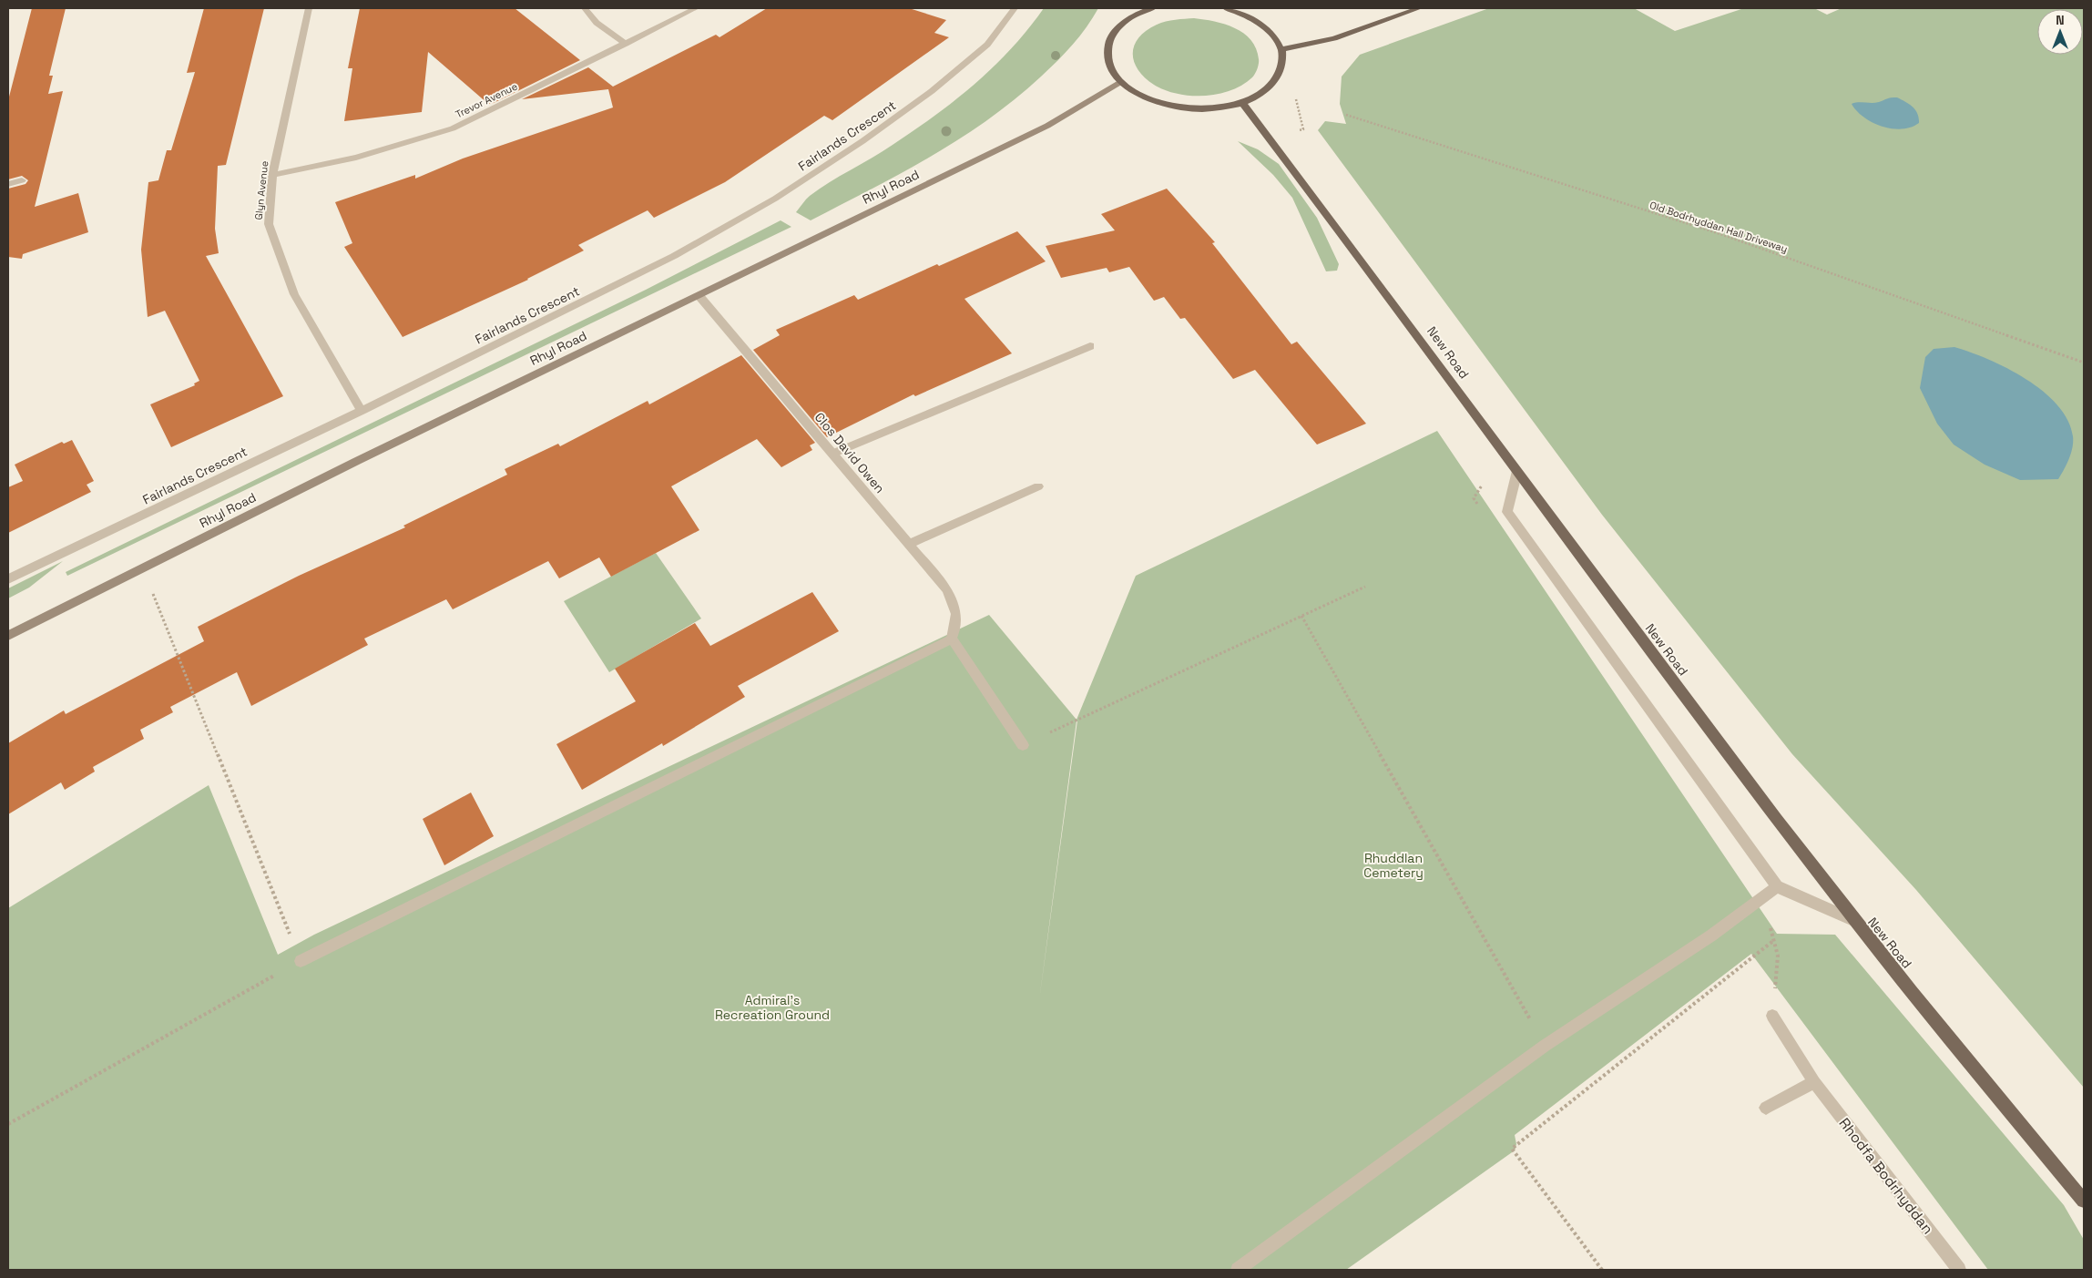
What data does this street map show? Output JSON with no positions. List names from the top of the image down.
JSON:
{
  "streets": {
    "main road": ["New Road"],
    "street": [
      "Trevor Avenue",
      "Fairlands Crescent",
      "Rhyl Road",
      "Glyn Avenue",
      "Clos David Owen",
      "Rhodfa Bodrhyddan"
    ],
    "path": ["Old Bodrhyddan Hall Driveway"]
  },
  "crossings": [
    ["Trevor Avenue", "Glyn Avenue"],
    ["Fairlands Crescent", "Glyn Avenue"],
    ["Rhyl Road", "Clos David Owen"]
  ],
  "parks": ["Rhuddlan Cemetery", "Admiral's Recreation Ground"],
  "north": "top"
}
